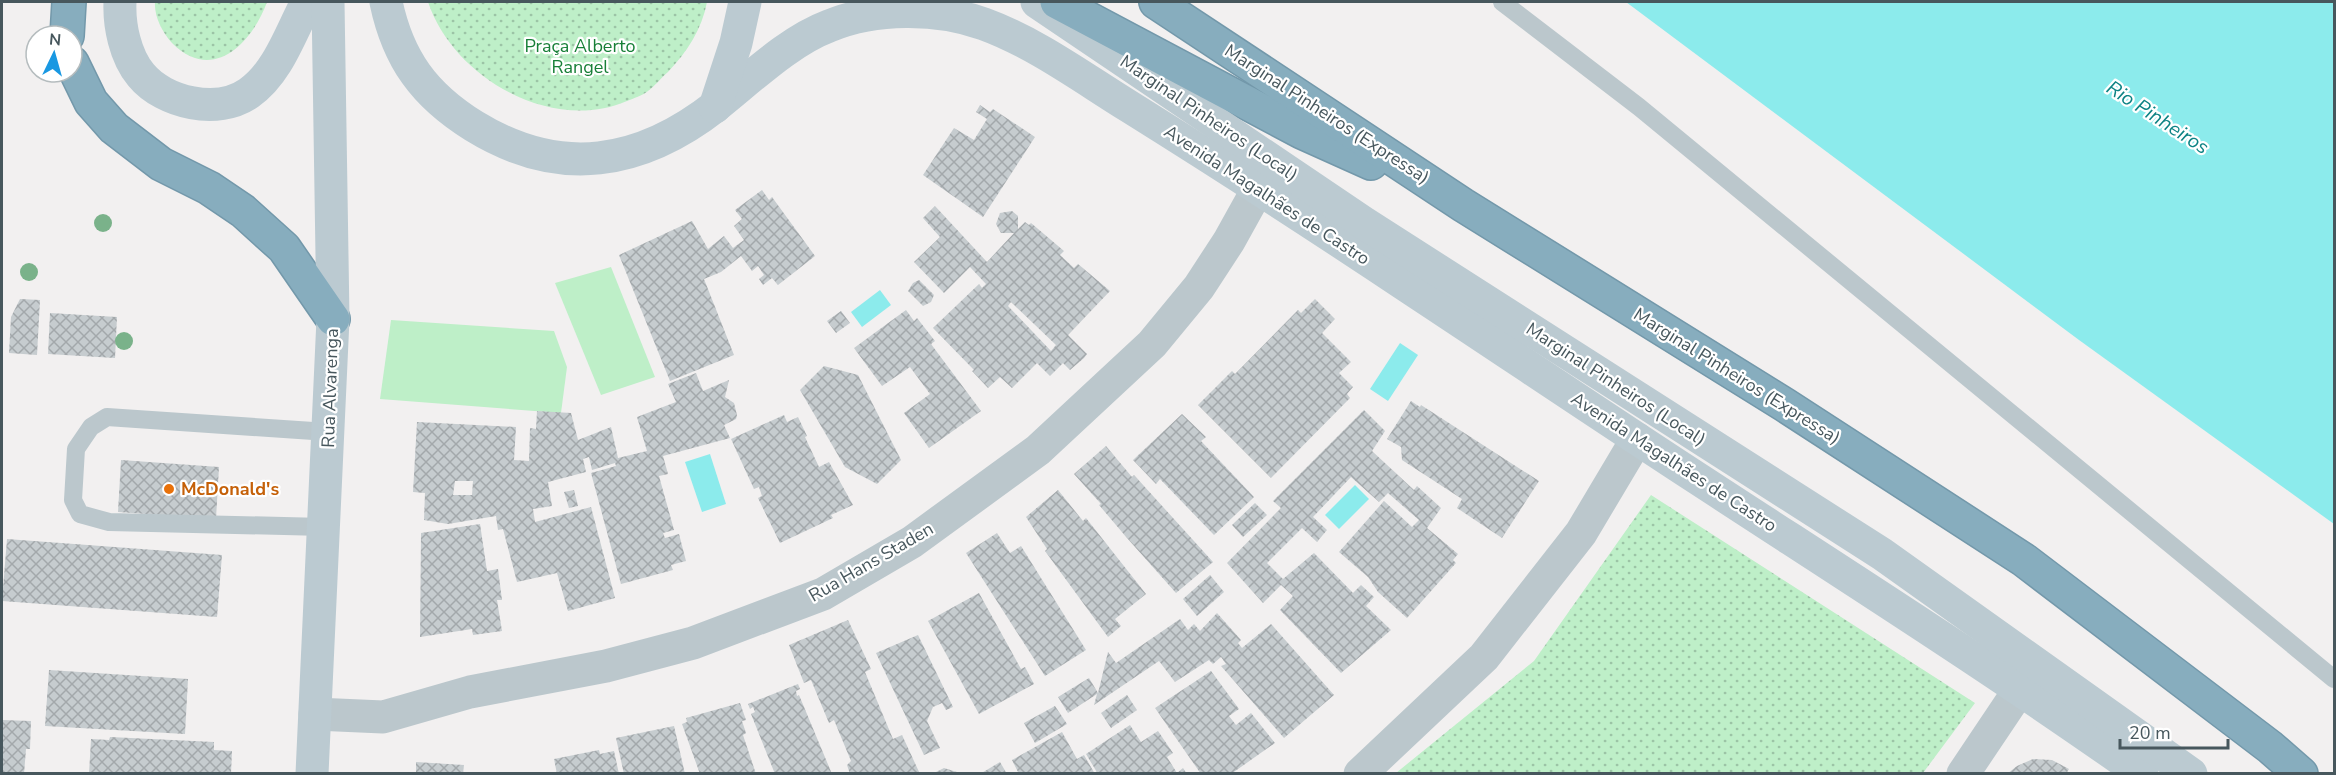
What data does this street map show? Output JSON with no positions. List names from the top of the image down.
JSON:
{
  "streets": {
    "highway": ["Marginal Pinheiros (Expressa)"],
    "main road": ["Marginal Pinheiros (Local)", "Avenida Magalhães de Castro", "Rua Alvarenga"],
    "street": ["Rua Hans Staden"]
  },
  "crossings": [
    ["Avenida Magalhães de Castro", "Rua Hans Staden"],
    ["Rua Alvarenga", "Rua Hans Staden"]
  ],
  "water": ["Rio Pinheiros"],
  "parks": ["Praça Alberto Rangel"],
  "places": ["McDonald's"],
  "scale_bar": "20 m",
  "north": "top"
}
